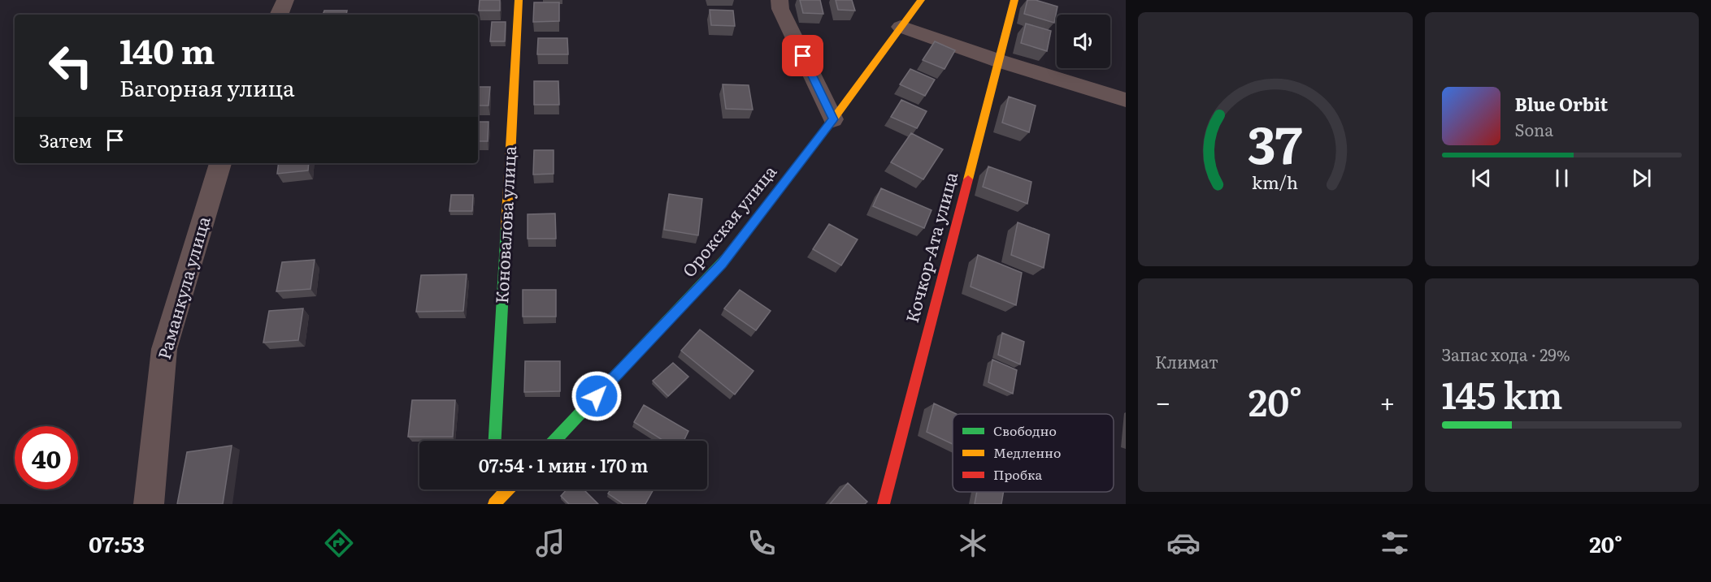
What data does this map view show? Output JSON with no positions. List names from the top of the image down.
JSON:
{
  "streets": {
    "street": [
      "Орокская улица",
      "Коновалова улица",
      "Кочкор-Ата улица",
      "Раманкула улица"
    ]
  },
  "legend": ["Свободно", "Медленно", "Пробка"],
  "page": {
    "turn": ["140 m", "Багорная улица"],
    "song": ["Blue Orbit", "Sona"],
    "then": "Затем",
    "tile": [
      "Климат",
      ["Запас хода · 29%", "145 km"]
    ],
    "heat": ["−", "20°", "+"],
    "limit": "40",
    "trip": "07:54 · 1 мин · 170 m",
    "tabs": ["07:53", "20°"],
    "gauge": ["37", "km/h"]
  }
}
